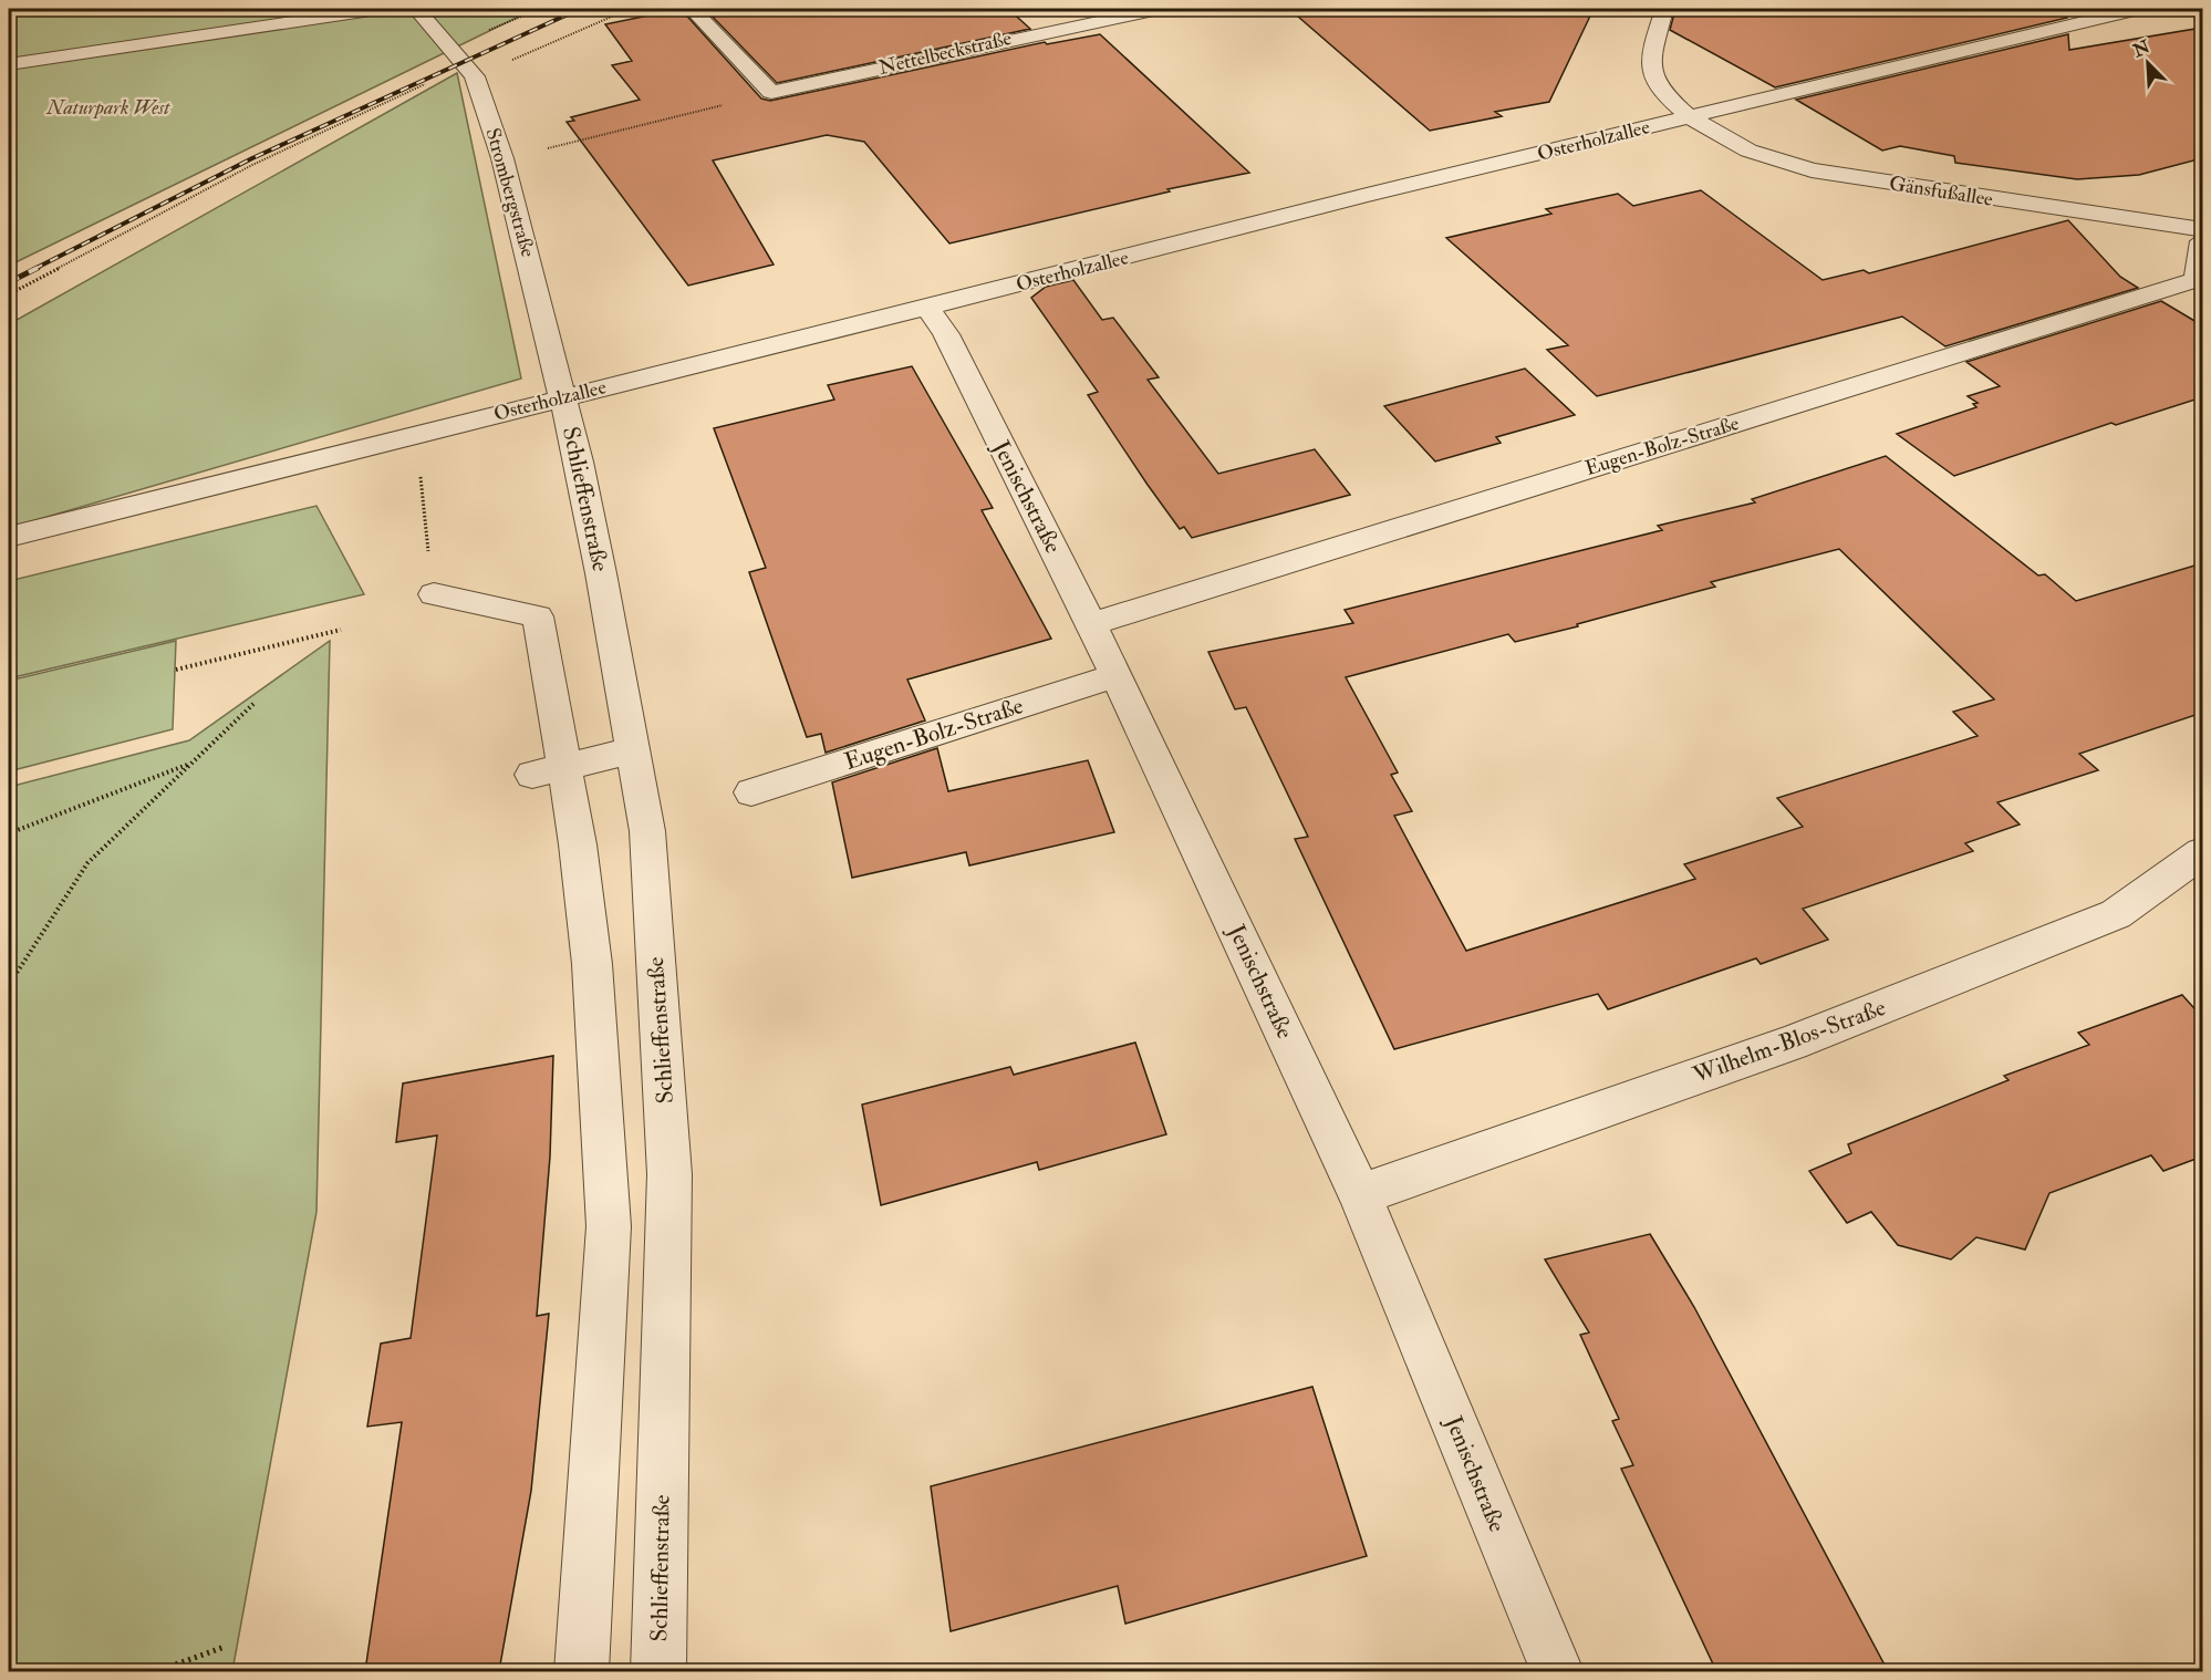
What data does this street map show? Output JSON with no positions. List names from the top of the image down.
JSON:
{
  "streets": {
    "street": [
      "Nettelbeckstraße",
      "Osterholzallee",
      "Gänsfußallee",
      "Strombergstraße",
      "Eugen-Bolz-Straße",
      "Jenischstraße",
      "Schlieffenstraße",
      "Wilhelm-Blos-Straße"
    ]
  },
  "crossings": [
    ["Osterholzallee", "Gänsfußallee"],
    ["Osterholzallee", "Strombergstraße"],
    ["Osterholzallee", "Jenischstraße"],
    ["Osterholzallee", "Schlieffenstraße"],
    ["Strombergstraße", "Schlieffenstraße"],
    ["Eugen-Bolz-Straße", "Jenischstraße"],
    ["Jenischstraße", "Wilhelm-Blos-Straße"]
  ],
  "parks": ["Naturpark West"],
  "north": "top left"
}
